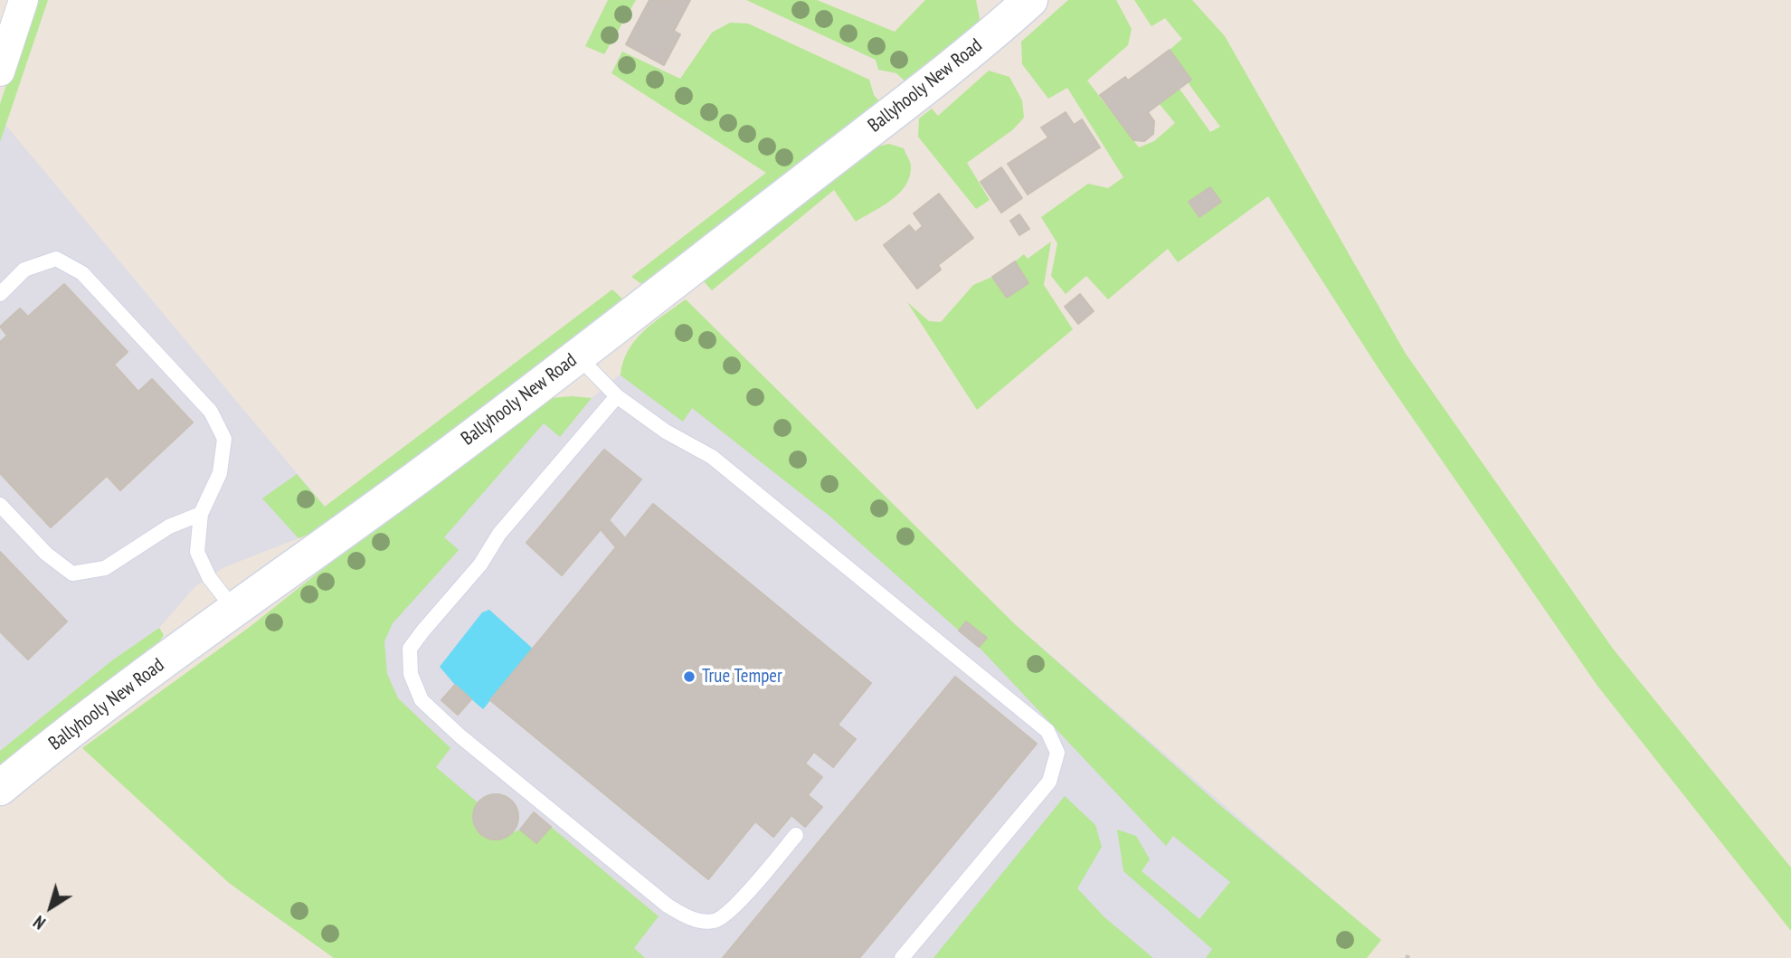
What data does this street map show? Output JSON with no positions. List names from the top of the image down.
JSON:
{
  "streets": {
    "main road": ["Ballyhooly New Road"]
  },
  "places": ["True Temper"],
  "north": "bottom left"
}
